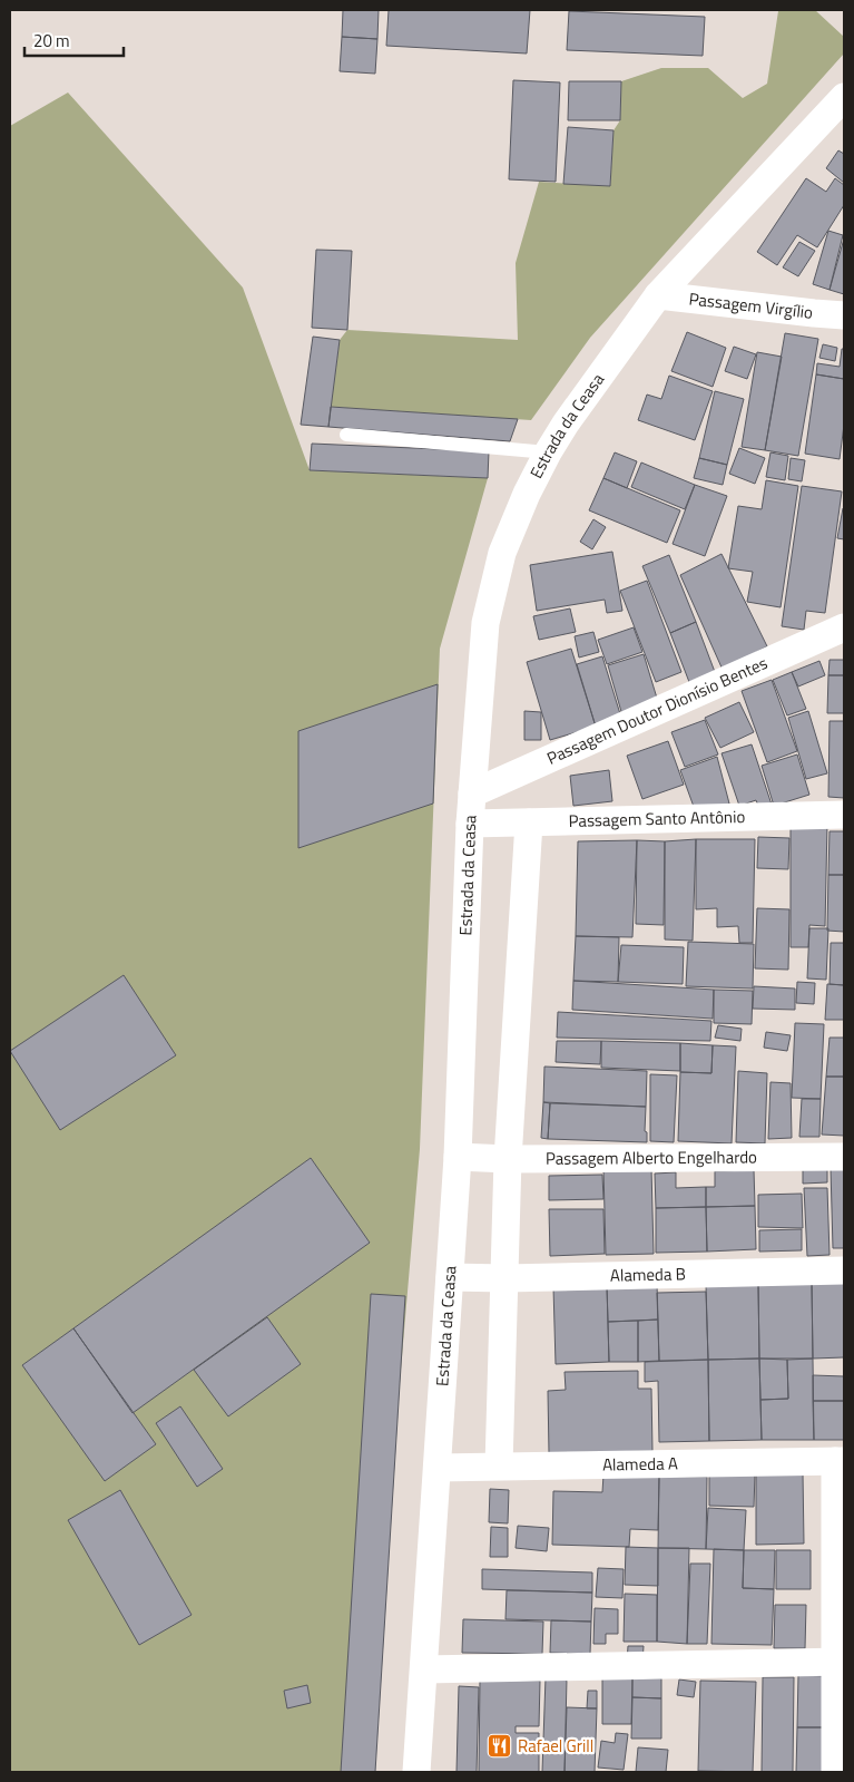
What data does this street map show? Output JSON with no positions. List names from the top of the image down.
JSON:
{
  "streets": {
    "street": [
      "Passagem Virgílio",
      "Estrada da Ceasa",
      "Passagem Doutor Dionísio Bentes",
      "Passagem Santo Antônio",
      "Passagem Alberto Engelhardo",
      "Alameda B",
      "Alameda A"
    ]
  },
  "crossings": [
    ["Passagem Virgílio", "Estrada da Ceasa"],
    ["Estrada da Ceasa", "Passagem Doutor Dionísio Bentes"],
    ["Estrada da Ceasa", "Passagem Santo Antônio"],
    ["Estrada da Ceasa", "Passagem Alberto Engelhardo"],
    ["Estrada da Ceasa", "Alameda B"],
    ["Estrada da Ceasa", "Alameda A"]
  ],
  "places": {
    "restaurant": ["Rafael Grill"]
  },
  "scale_bar": "20 m"
}
